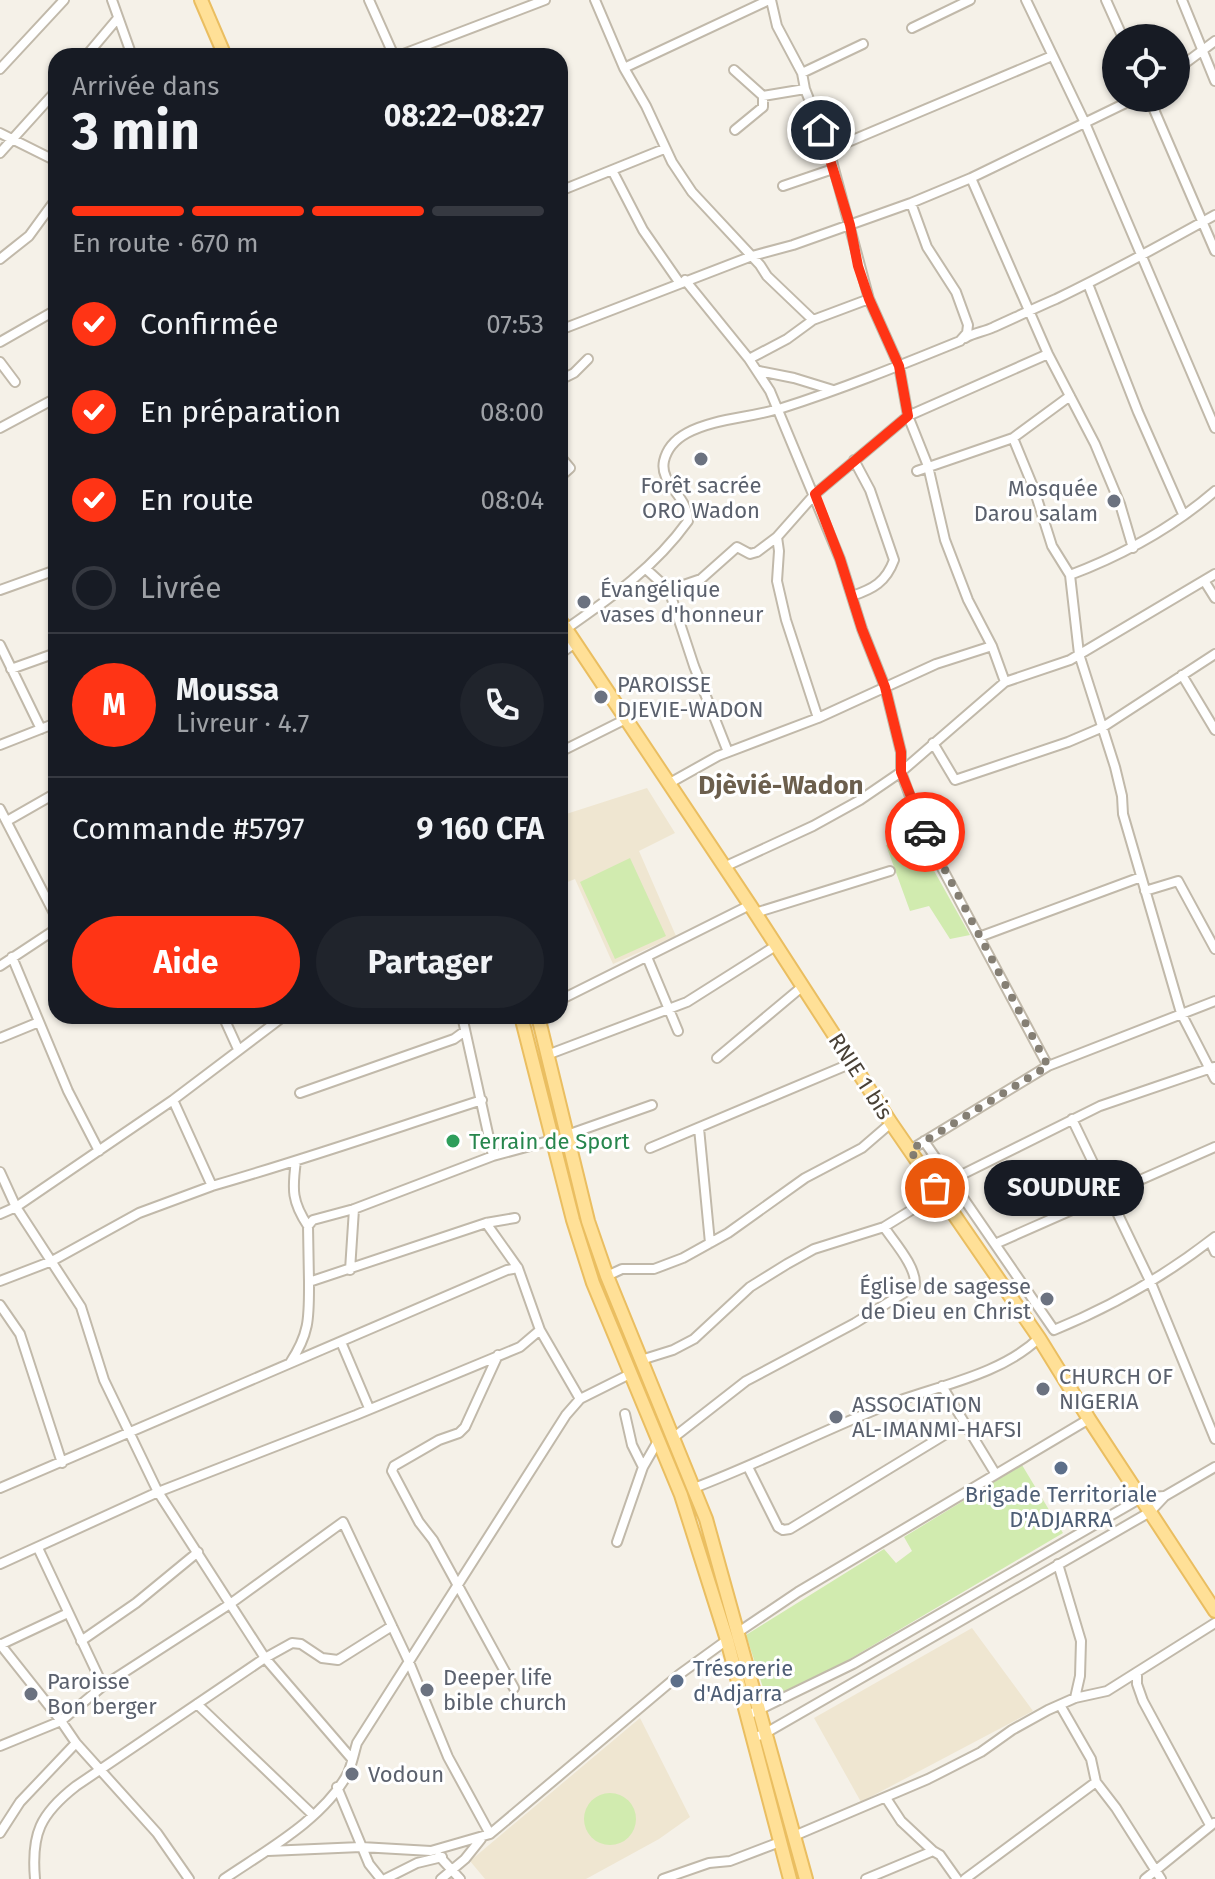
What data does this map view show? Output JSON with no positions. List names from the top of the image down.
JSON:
{
  "streets": {
    "main road": ["RNIE 1 bis"]
  },
  "districts": ["Djèvié-Wadon"],
  "places": [
    "Forêt sacrée ORO Wadon",
    "Mosquée Darou salam",
    "Évangélique vases d'honneur",
    "PAROISSE DJEVIE-WADON",
    "Terrain de Sport",
    "SOUDURE",
    "Église de sagesse de Dieu en Christ",
    "CHURCH OF NIGERIA",
    "ASSOCIATION AL-IMANMI-HAFSI",
    "Brigade Territoriale D'ADJARRA",
    "Trésorerie d'Adjarra",
    "Deeper life bible church",
    "Paroisse Bon berger",
    "Vodoun"
  ],
  "page": {
    "heading": ["3 min", "Arrivée dans", "08:22–08:27"],
    "panel": [
      "Moussa",
      "Livreur · 4.7",
      "Commande #5797",
      "9 160 CFA"
    ],
    "bar": "En route · 670 m",
    "list": [
      ["Confirmée", "07:53"],
      ["En préparation", "08:00"],
      ["En route", "08:04"],
      "Livrée"
    ],
    "round": "M",
    "buttons": ["Aide", "Partager"],
    "bubble": "SOUDURE"
  }
}
